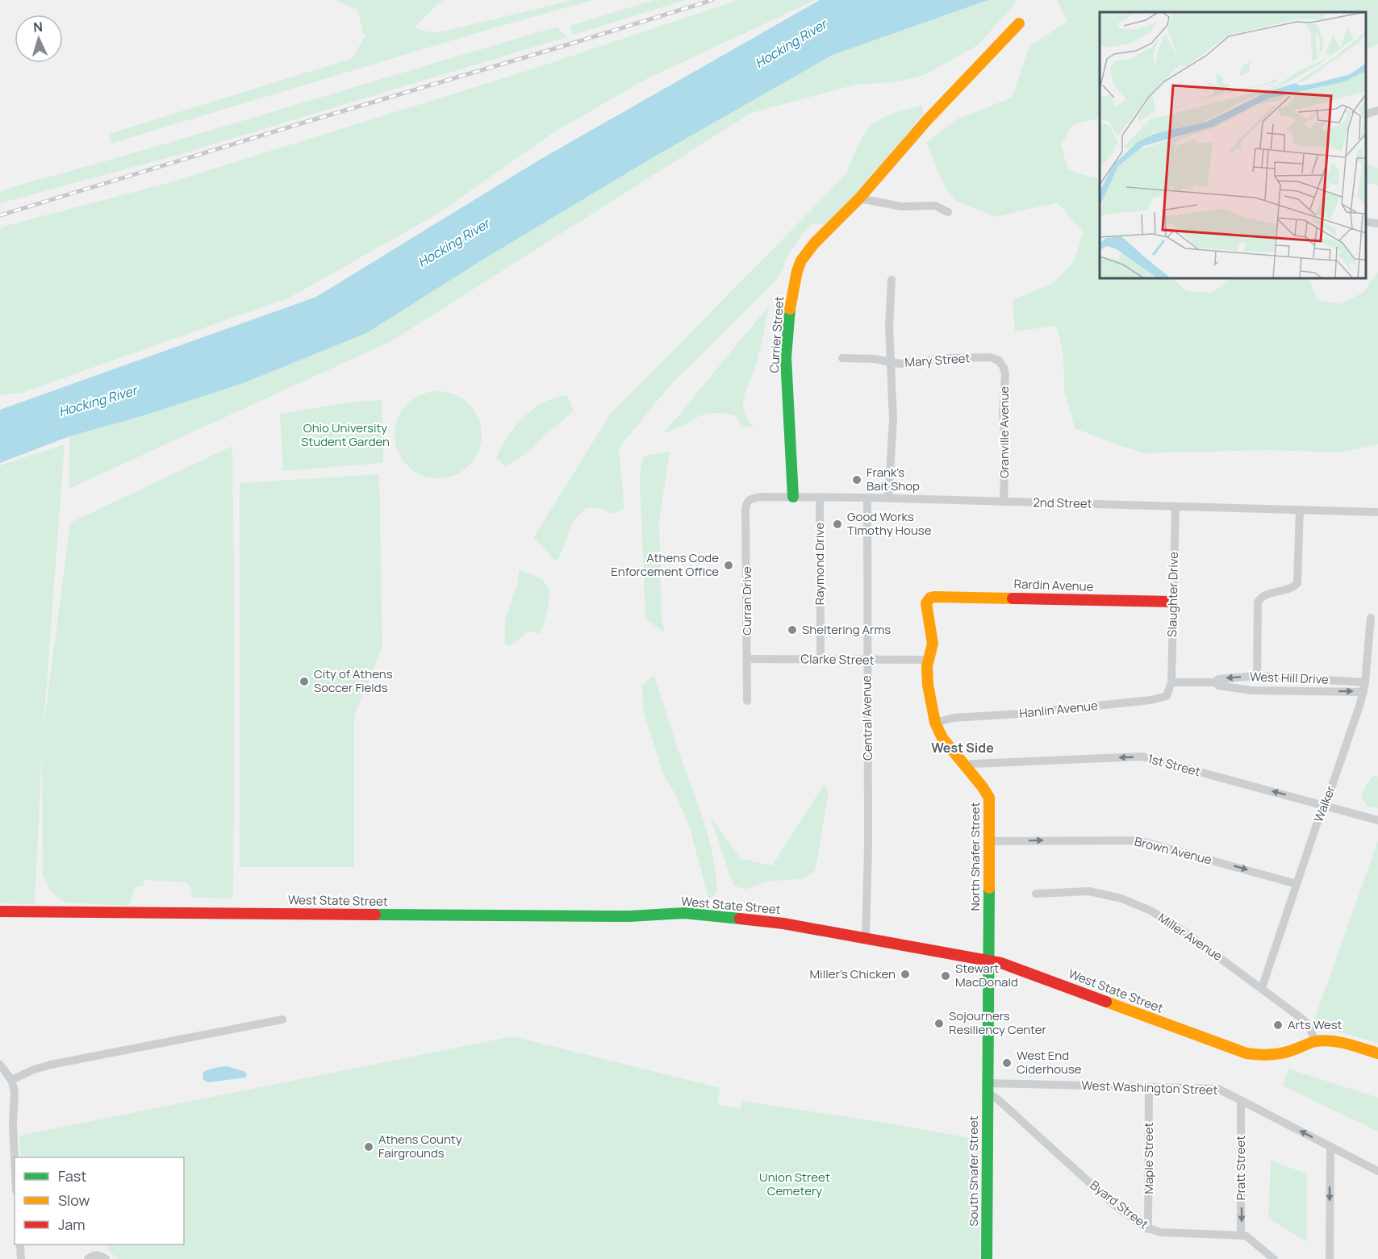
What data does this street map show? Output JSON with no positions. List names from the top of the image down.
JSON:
{
  "streets": {
    "street": [
      "Currier Street",
      "Mary Street",
      "Granville Avenue",
      "2nd Street",
      "Raymond Drive",
      "Rardin Avenue",
      "Slaughter Drive",
      "Curran Drive",
      "Clarke Street",
      "West Hill Drive",
      "Hanlin Avenue",
      "Central Avenue",
      "1st Street",
      "Walker",
      "Brown Avenue",
      "North Shafer Street",
      "West State Street",
      "Miller Avenue",
      "West Washington Street",
      "Maple Street",
      "Pratt Street",
      "South Shafer Street",
      "Byard Street"
    ]
  },
  "crossings": [
    ["Currier Street", "2nd Street"],
    ["Mary Street", "Granville Avenue"],
    ["Granville Avenue", "2nd Street"],
    ["2nd Street", "Raymond Drive"],
    ["2nd Street", "Slaughter Drive"],
    ["2nd Street", "Curran Drive"],
    ["2nd Street", "Central Avenue"],
    ["Raymond Drive", "Clarke Street"],
    ["Rardin Avenue", "Slaughter Drive"],
    ["Rardin Avenue", "North Shafer Street"],
    ["Slaughter Drive", "West Hill Drive"],
    ["Slaughter Drive", "Hanlin Avenue"],
    ["Curran Drive", "Clarke Street"],
    ["Clarke Street", "Central Avenue"],
    ["Clarke Street", "North Shafer Street"],
    ["West Hill Drive", "Hanlin Avenue"],
    ["West Hill Drive", "Walker"],
    ["Hanlin Avenue", "North Shafer Street"],
    ["Central Avenue", "West State Street"],
    ["1st Street", "Walker"],
    ["1st Street", "North Shafer Street"],
    ["Walker", "Brown Avenue"],
    ["Walker", "Miller Avenue"],
    ["Brown Avenue", "North Shafer Street"],
    ["North Shafer Street", "West State Street"],
    ["North Shafer Street", "West Washington Street"],
    ["North Shafer Street", "South Shafer Street"],
    ["North Shafer Street", "Byard Street"],
    ["West State Street", "Miller Avenue"],
    ["West Washington Street", "Maple Street"],
    ["West Washington Street", "Pratt Street"],
    ["West Washington Street", "South Shafer Street"],
    ["West Washington Street", "Byard Street"],
    ["Maple Street", "Byard Street"],
    ["Pratt Street", "Byard Street"],
    ["South Shafer Street", "Byard Street"]
  ],
  "one_way": ["1st Street", "Brown Avenue", "Pratt Street"],
  "districts": ["West Side"],
  "water": ["Hocking River"],
  "parks": ["Ohio University Student Garden", "Union Street Cemetery"],
  "places": [
    "Frank's Bait Shop",
    "Good Works Timothy House",
    "Athens Code Enforcement Office",
    "Sheltering Arms",
    "City of Athens Soccer Fields",
    "Miller's Chicken",
    "Stewart MacDonald",
    "Sojourners Resiliency Center",
    "Arts West",
    "West End Ciderhouse",
    "Athens County Fairgrounds"
  ],
  "legend": ["Fast", "Slow", "Jam"],
  "north": "top"
}
